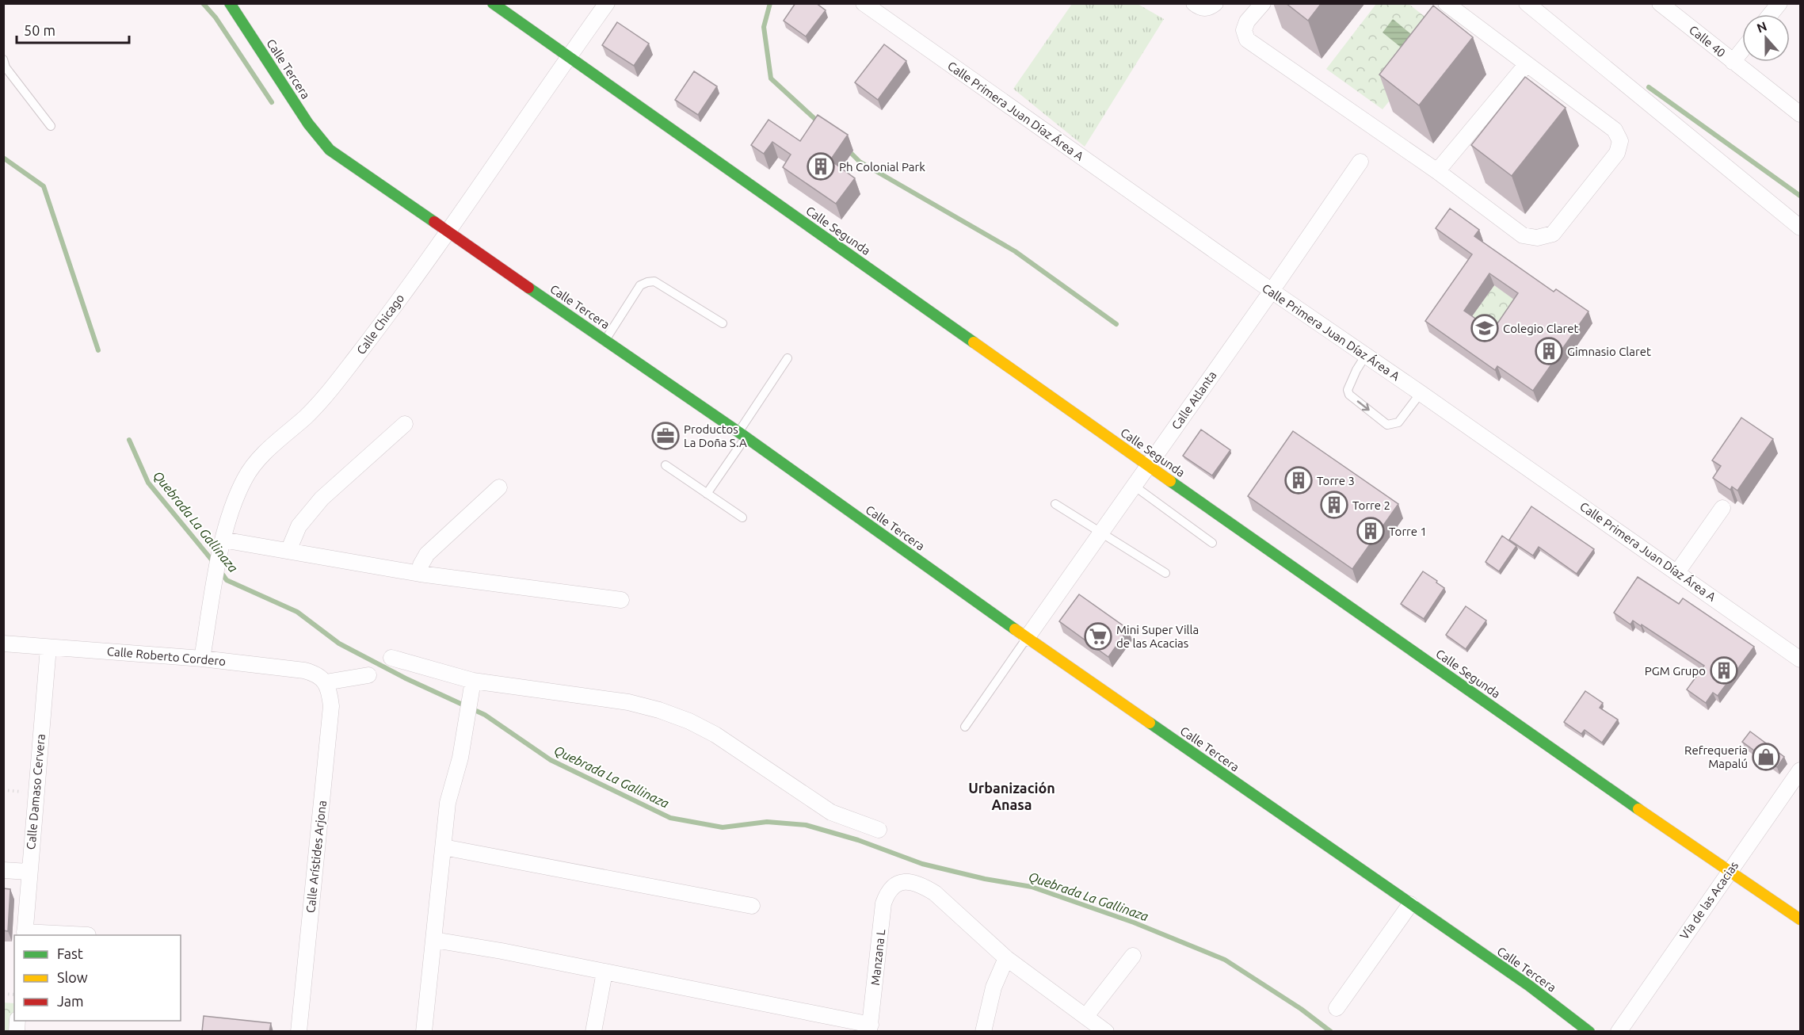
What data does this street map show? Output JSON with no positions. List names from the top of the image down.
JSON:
{
  "streets": {
    "street": [
      "Calle 40",
      "Calle Tercera",
      "Calle Primera Juan Díaz Área A",
      "Calle Segunda",
      "Calle Chicago",
      "Calle Atlanta",
      "Calle Roberto Cordero",
      "Calle Damaso Cervera",
      "Calle Arístides Arjona",
      "Vía de las Acacias",
      "Manzana L"
    ]
  },
  "crossings": [
    ["Calle Tercera", "Calle Chicago"],
    ["Calle Tercera", "Calle Atlanta"],
    ["Calle Primera Juan Díaz Área A", "Calle Atlanta"],
    ["Calle Segunda", "Calle Chicago"],
    ["Calle Segunda", "Calle Atlanta"],
    ["Calle Segunda", "Vía de las Acacias"],
    ["Calle Chicago", "Calle Roberto Cordero"],
    ["Calle Roberto Cordero", "Calle Damaso Cervera"],
    ["Calle Roberto Cordero", "Calle Arístides Arjona"]
  ],
  "districts": ["Urbanización Anasa"],
  "water": ["Quebrada La Gallinaza"],
  "places": {
    "building": [
      "Ph Colonial Park",
      "Gimnasio Claret",
      "Torre 3",
      "Torre 2",
      "Torre 1",
      "PGM Grupo"
    ],
    "school or university": ["Colegio Claret"],
    "office": ["Productos La Doña S.A"],
    "supermarket": ["Mini Super Villa de las Acacias"],
    "shop": ["Refrequeria Mapalú"]
  },
  "legend": ["Fast", "Slow", "Jam"],
  "scale_bar": "50 m",
  "north": "top"
}
